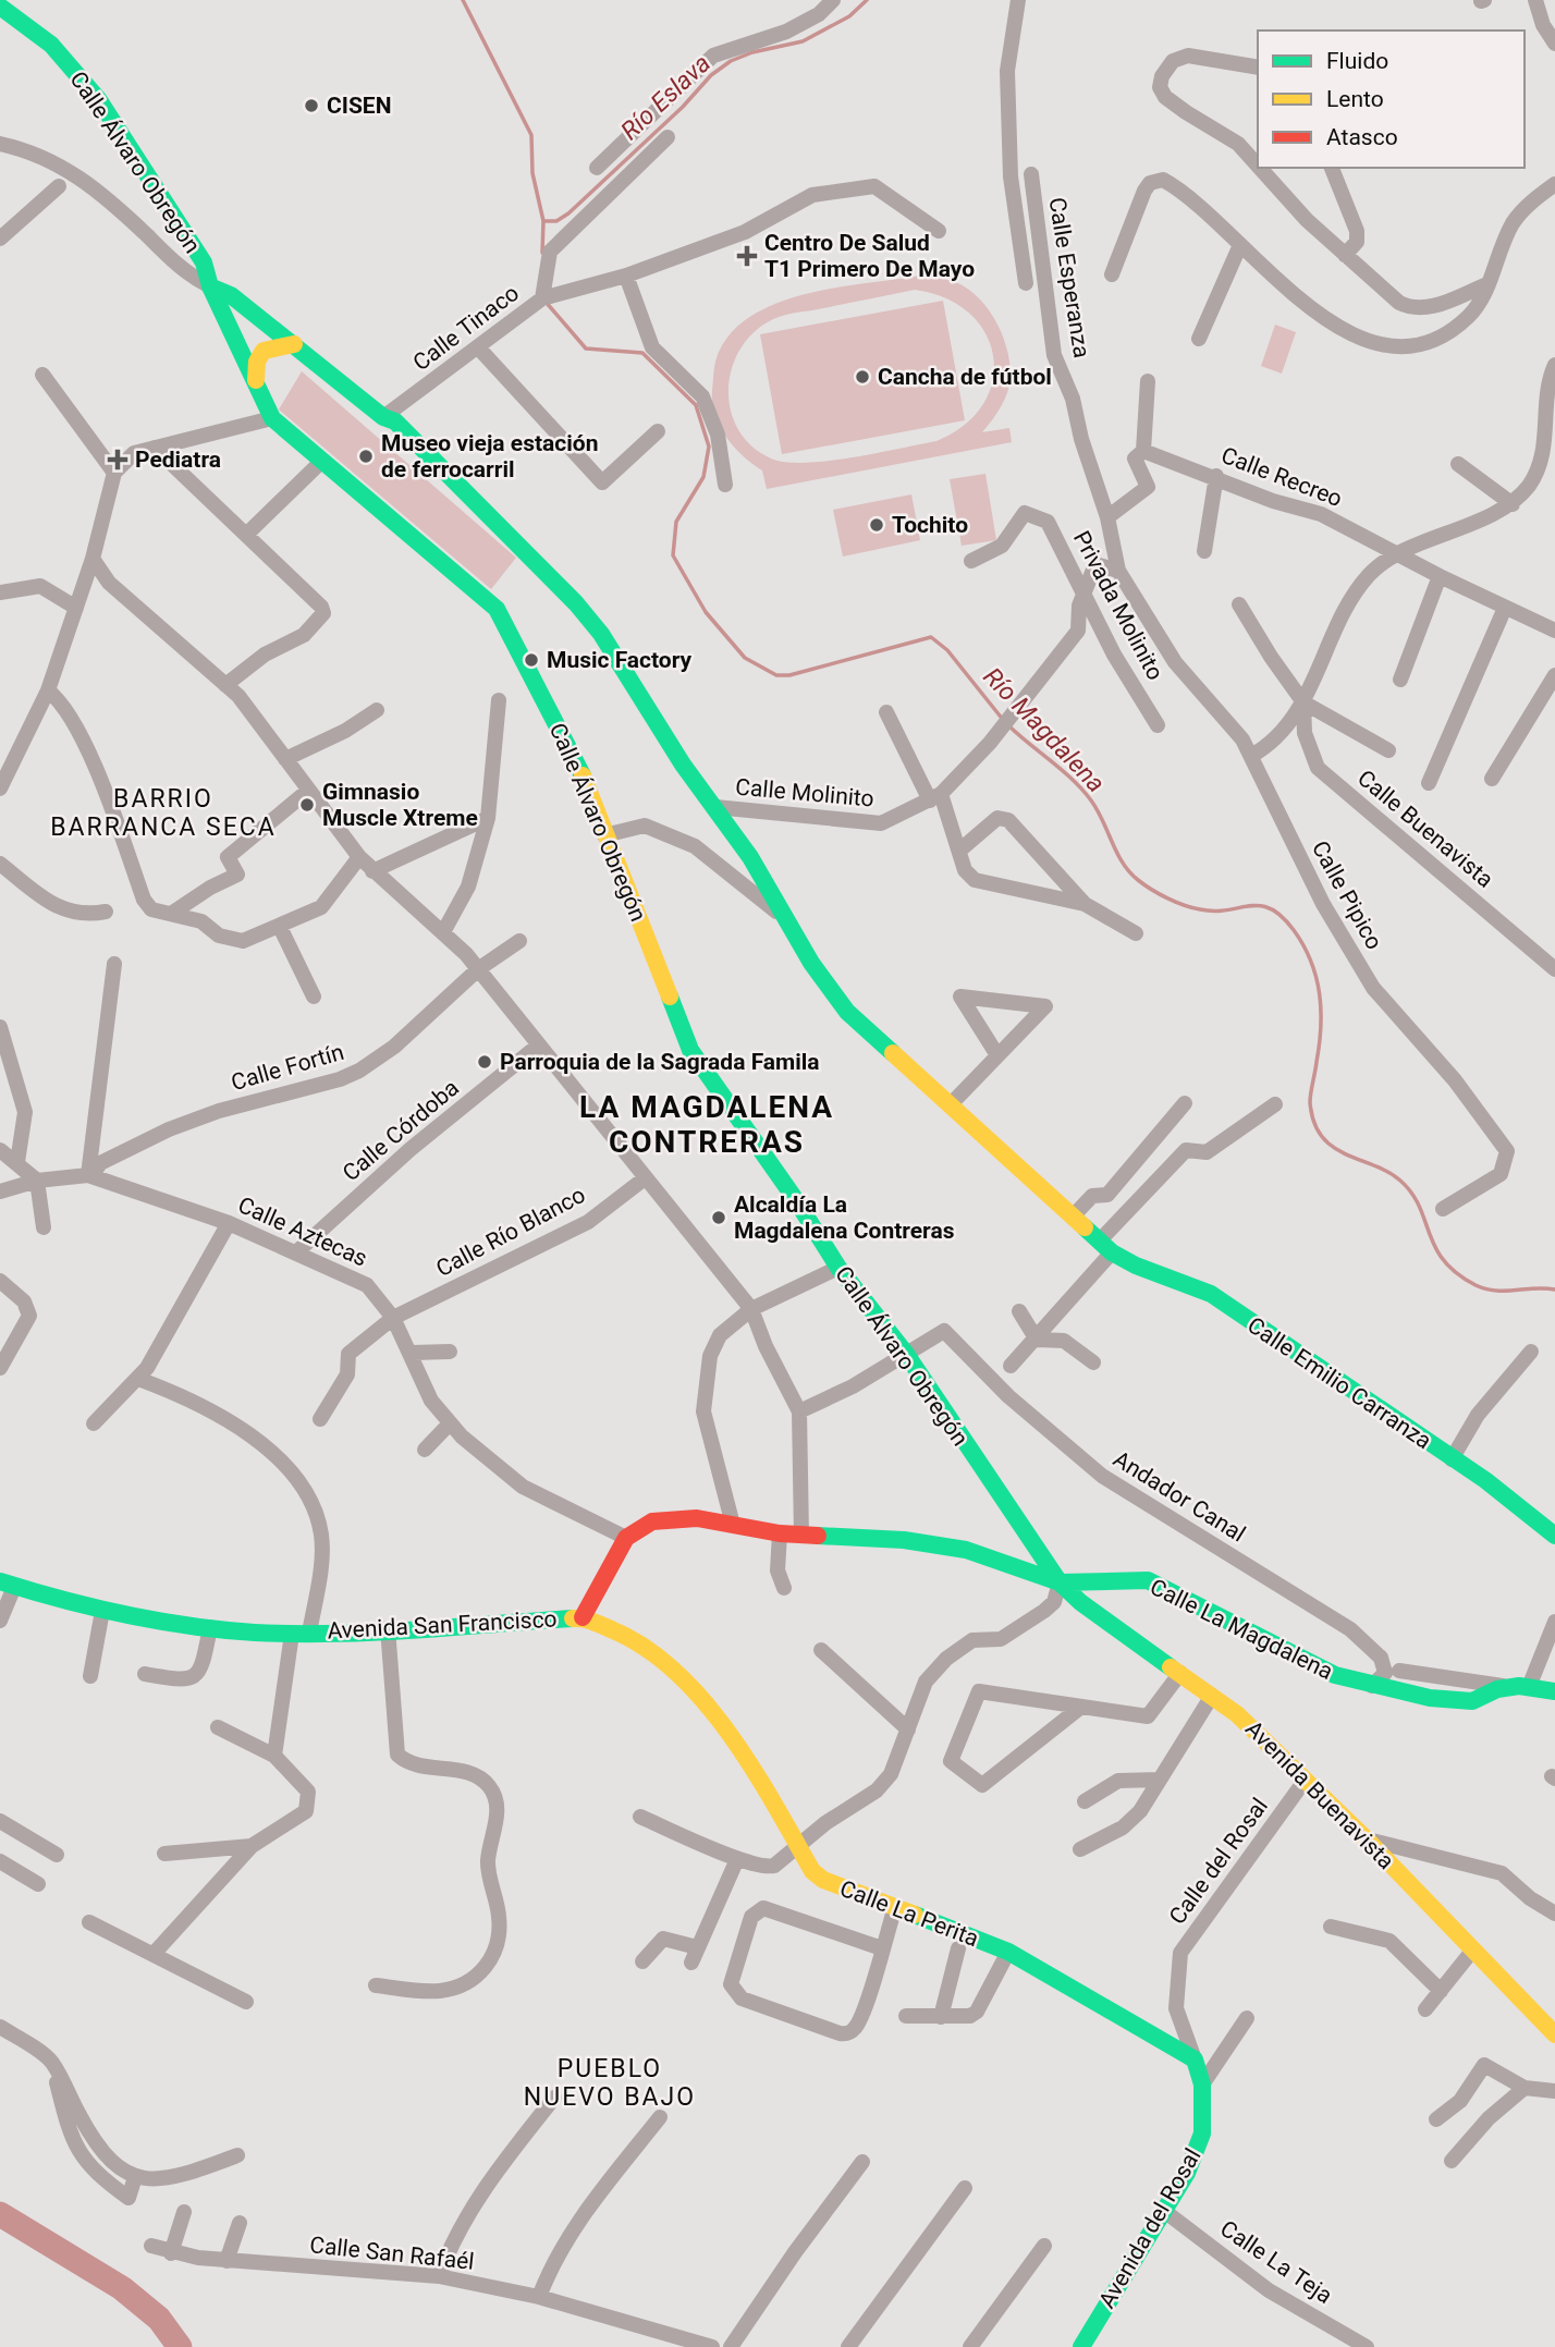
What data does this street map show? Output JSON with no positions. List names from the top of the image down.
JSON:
{
  "streets": {
    "street": [
      "Calle Álvaro Obregón",
      "Calle Esperanza",
      "Calle Tinaco",
      "Calle Recreo",
      "Privada Molinito",
      "Calle Molinito",
      "Calle Buenavista",
      "Calle Pipico",
      "Calle Fortín",
      "Calle Córdoba",
      "Calle Aztecas",
      "Calle Río Blanco",
      "Calle Emilio Carranza",
      "Andador Canal",
      "Avenida San Francisco",
      "Calle La Magdalena",
      "Avenida Buenavista",
      "Calle del Rosal",
      "Calle La Perita",
      "Avenida del Rosal",
      "Calle San Rafaél",
      "Calle La Teja"
    ]
  },
  "crossings": [
    ["Calle Álvaro Obregón", "Calle Emilio Carranza"],
    ["Calle Álvaro Obregón", "Andador Canal"],
    ["Calle Álvaro Obregón", "Calle La Magdalena"],
    ["Calle Álvaro Obregón", "Avenida Buenavista"],
    ["Calle Esperanza", "Calle Pipico"],
    ["Calle Tinaco", "Calle Emilio Carranza"],
    ["Privada Molinito", "Calle Molinito"],
    ["Calle Molinito", "Calle Emilio Carranza"],
    ["Calle Fortín", "Calle Aztecas"],
    ["Calle Córdoba", "Calle Aztecas"],
    ["Calle Aztecas", "Calle Río Blanco"],
    ["Calle Aztecas", "Avenida San Francisco"],
    ["Andador Canal", "Calle La Magdalena"],
    ["Avenida San Francisco", "Calle La Perita"],
    ["Calle La Magdalena", "Avenida Buenavista"],
    ["Avenida Buenavista", "Calle del Rosal"],
    ["Calle del Rosal", "Calle La Perita"],
    ["Calle del Rosal", "Avenida del Rosal"],
    ["Calle La Perita", "Avenida del Rosal"],
    ["Avenida del Rosal", "Calle La Teja"]
  ],
  "districts": ["BARRIO BARRANCA SECA", "LA MAGDALENA CONTRERAS", "PUEBLO NUEVO BAJO"],
  "water": ["Río Eslava", "Río Magdalena"],
  "places": {
    "other": [
      "CISEN",
      "Cancha de fútbol",
      "Museo vieja estación de ferrocarril",
      "Tochito",
      "Music Factory",
      "Gimnasio Muscle Xtreme",
      "Parroquia de la Sagrada Famila",
      "Alcaldía La Magdalena Contreras"
    ],
    "health": ["Centro De Salud T1 Primero De Mayo", "Pediatra"]
  },
  "legend": ["Fluido", "Lento", "Atasco"]
}
